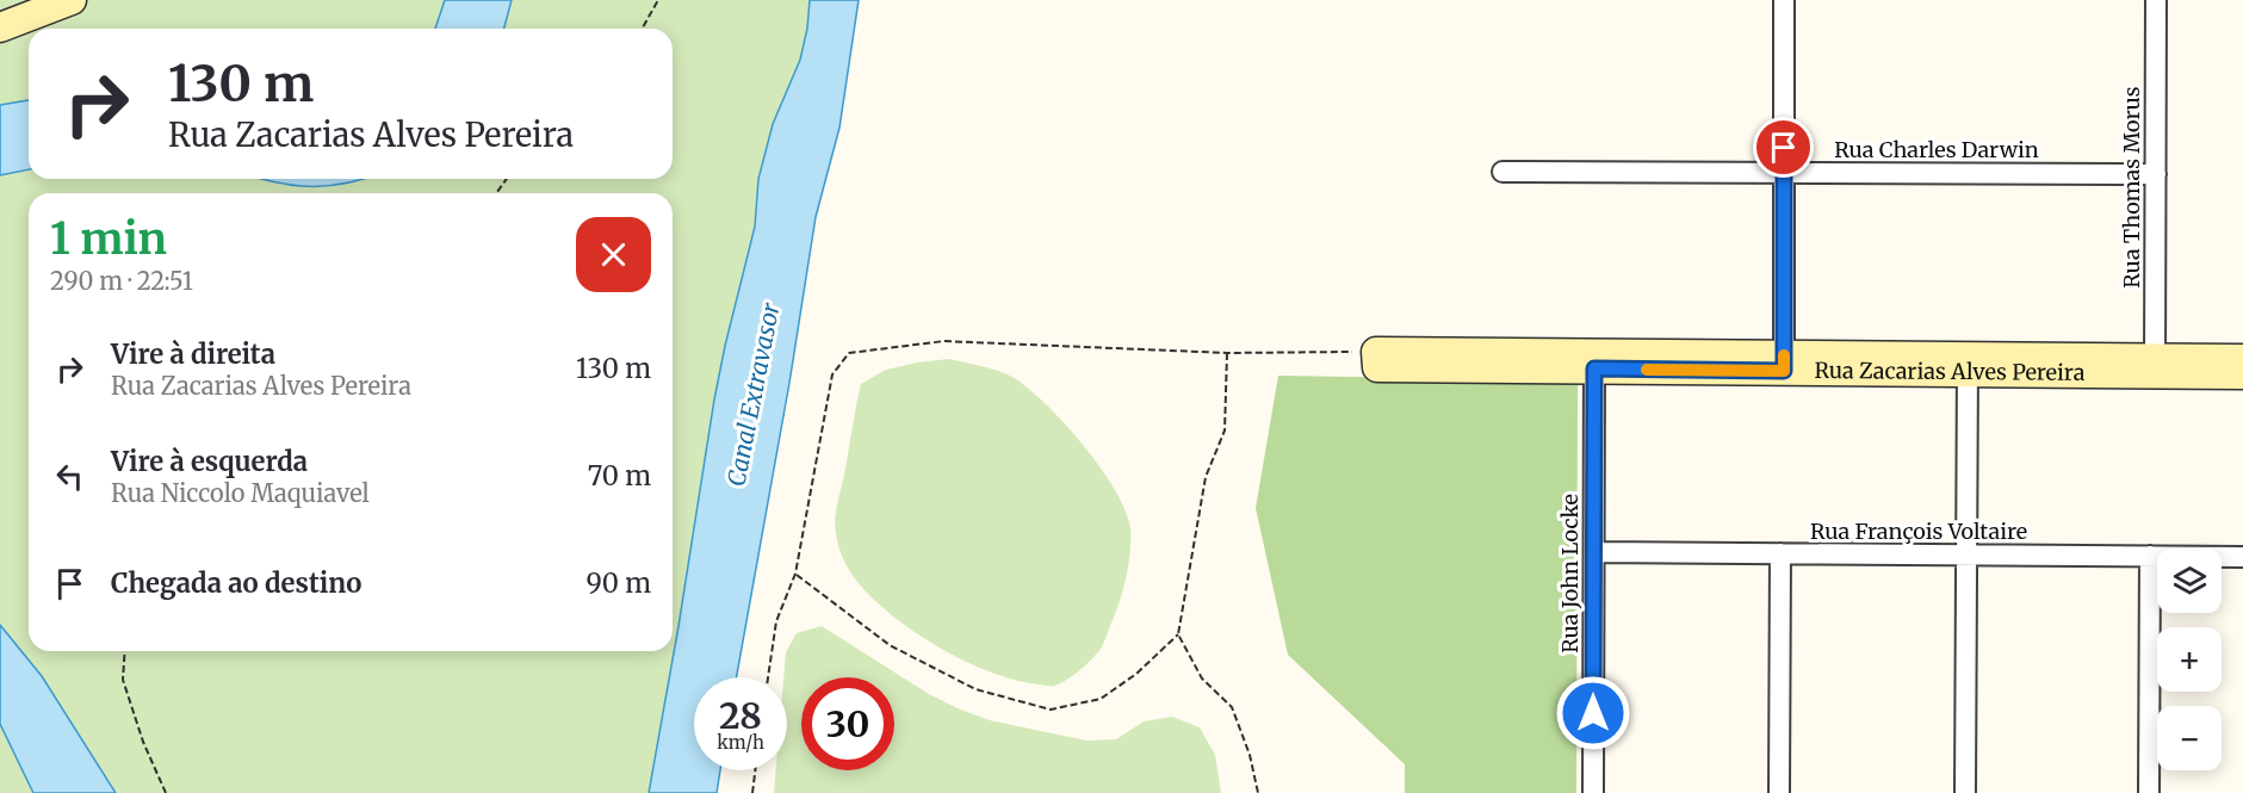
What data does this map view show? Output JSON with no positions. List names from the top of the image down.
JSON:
{
  "streets": {
    "street": [
      "Rua Charles Darwin",
      "Rua Thomas Morus",
      "Rua Zacarias Alves Pereira",
      "Rua François Voltaire",
      "Rua John Locke"
    ]
  },
  "crossings": [
    ["Rua Charles Darwin", "Rua Thomas Morus"],
    ["Rua Thomas Morus", "Rua Zacarias Alves Pereira"],
    ["Rua Zacarias Alves Pereira", "Rua John Locke"],
    ["Rua François Voltaire", "Rua John Locke"]
  ],
  "water": ["Canal Extravasor"],
  "page": {
    "turn": ["130 m", "Rua Zacarias Alves Pereira"],
    "heading": ["1 min", "290 m · 22:51"],
    "list": [
      {
        "name": "Vire à direita",
        "note": "Rua Zacarias Alves Pereira",
        "value": "130 m"
      },
      {
        "name": "Vire à esquerda",
        "note": "Rua Niccolo Maquiavel",
        "value": "70 m"
      },
      {
        "name": "Chegada ao destino",
        "value": "90 m"
      }
    ],
    "map_buttons": ["+", "−"],
    "speed": "28 km/h",
    "limit": "30"
  }
}
